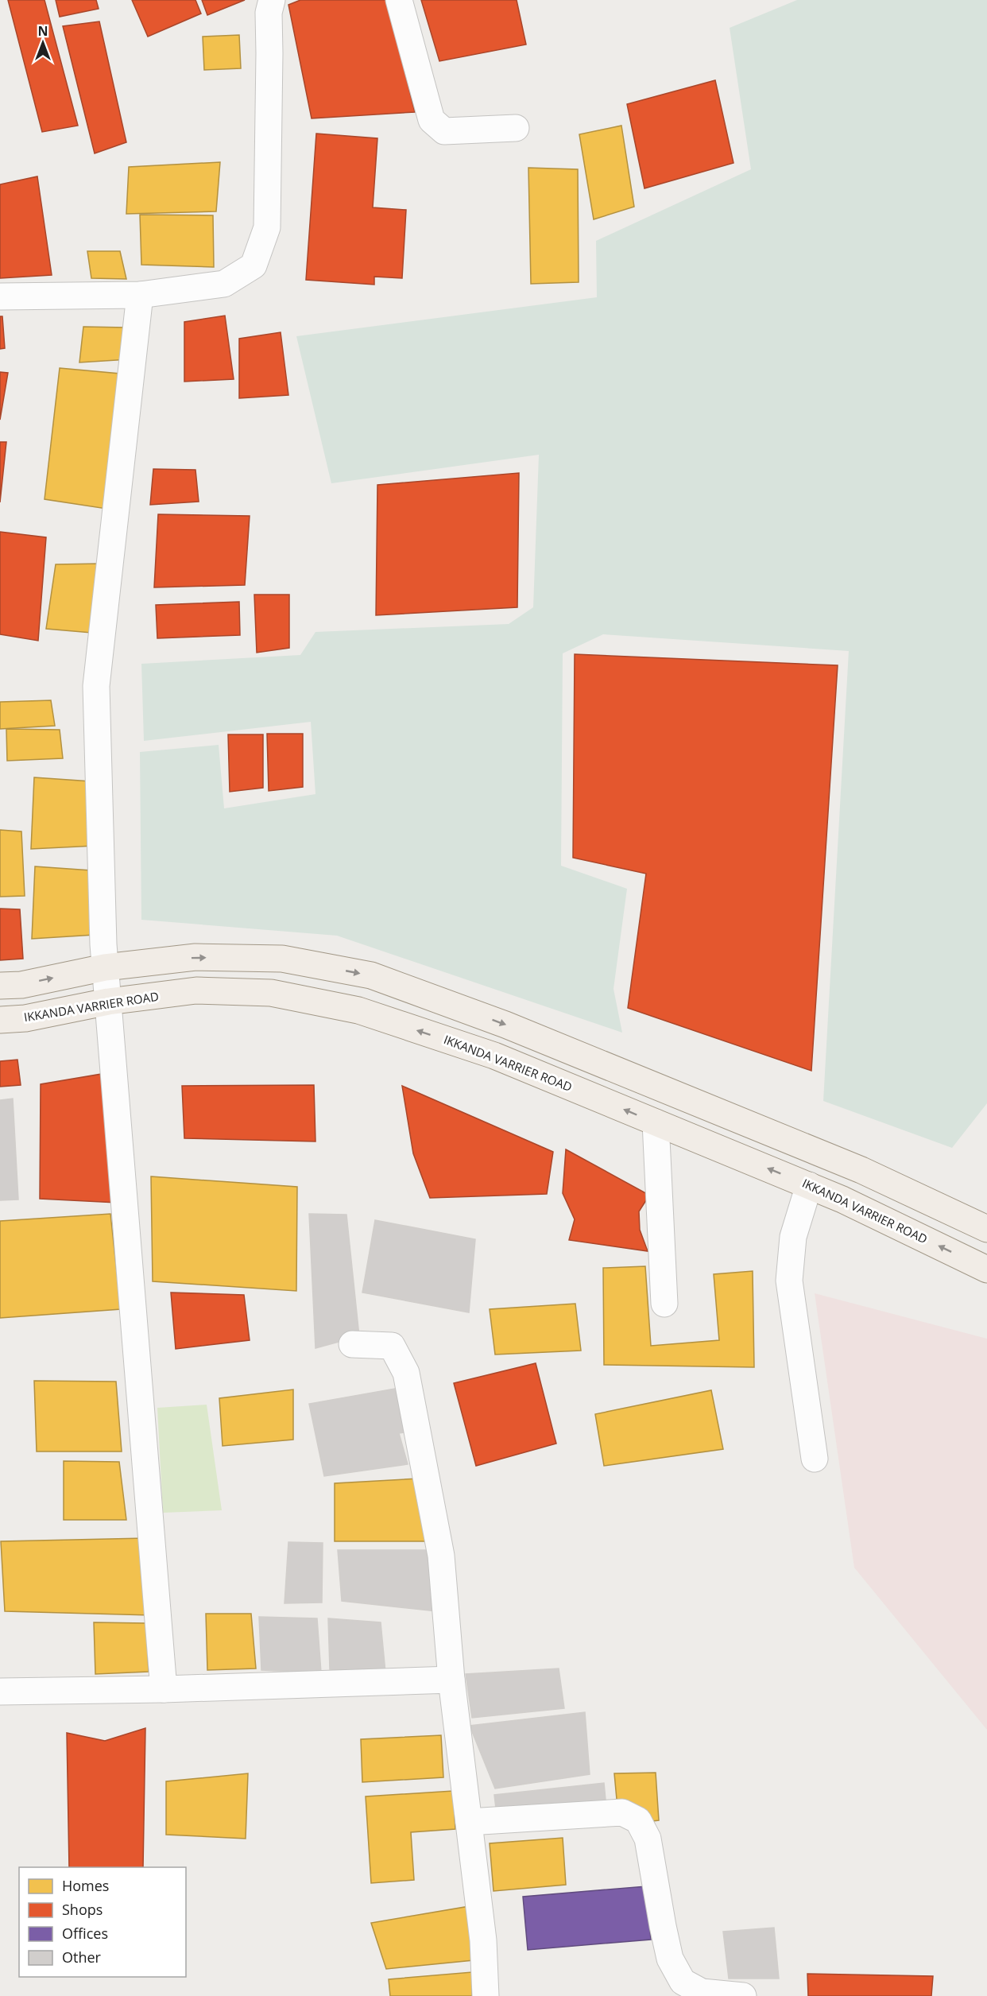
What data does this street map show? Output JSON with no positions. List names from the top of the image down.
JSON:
{
  "streets": {
    "main road": ["IKKANDA VARRIER ROAD"]
  },
  "legend": [
    "Homes",
    "Shops",
    "Offices",
    "Other"
  ],
  "north": "top"
}
